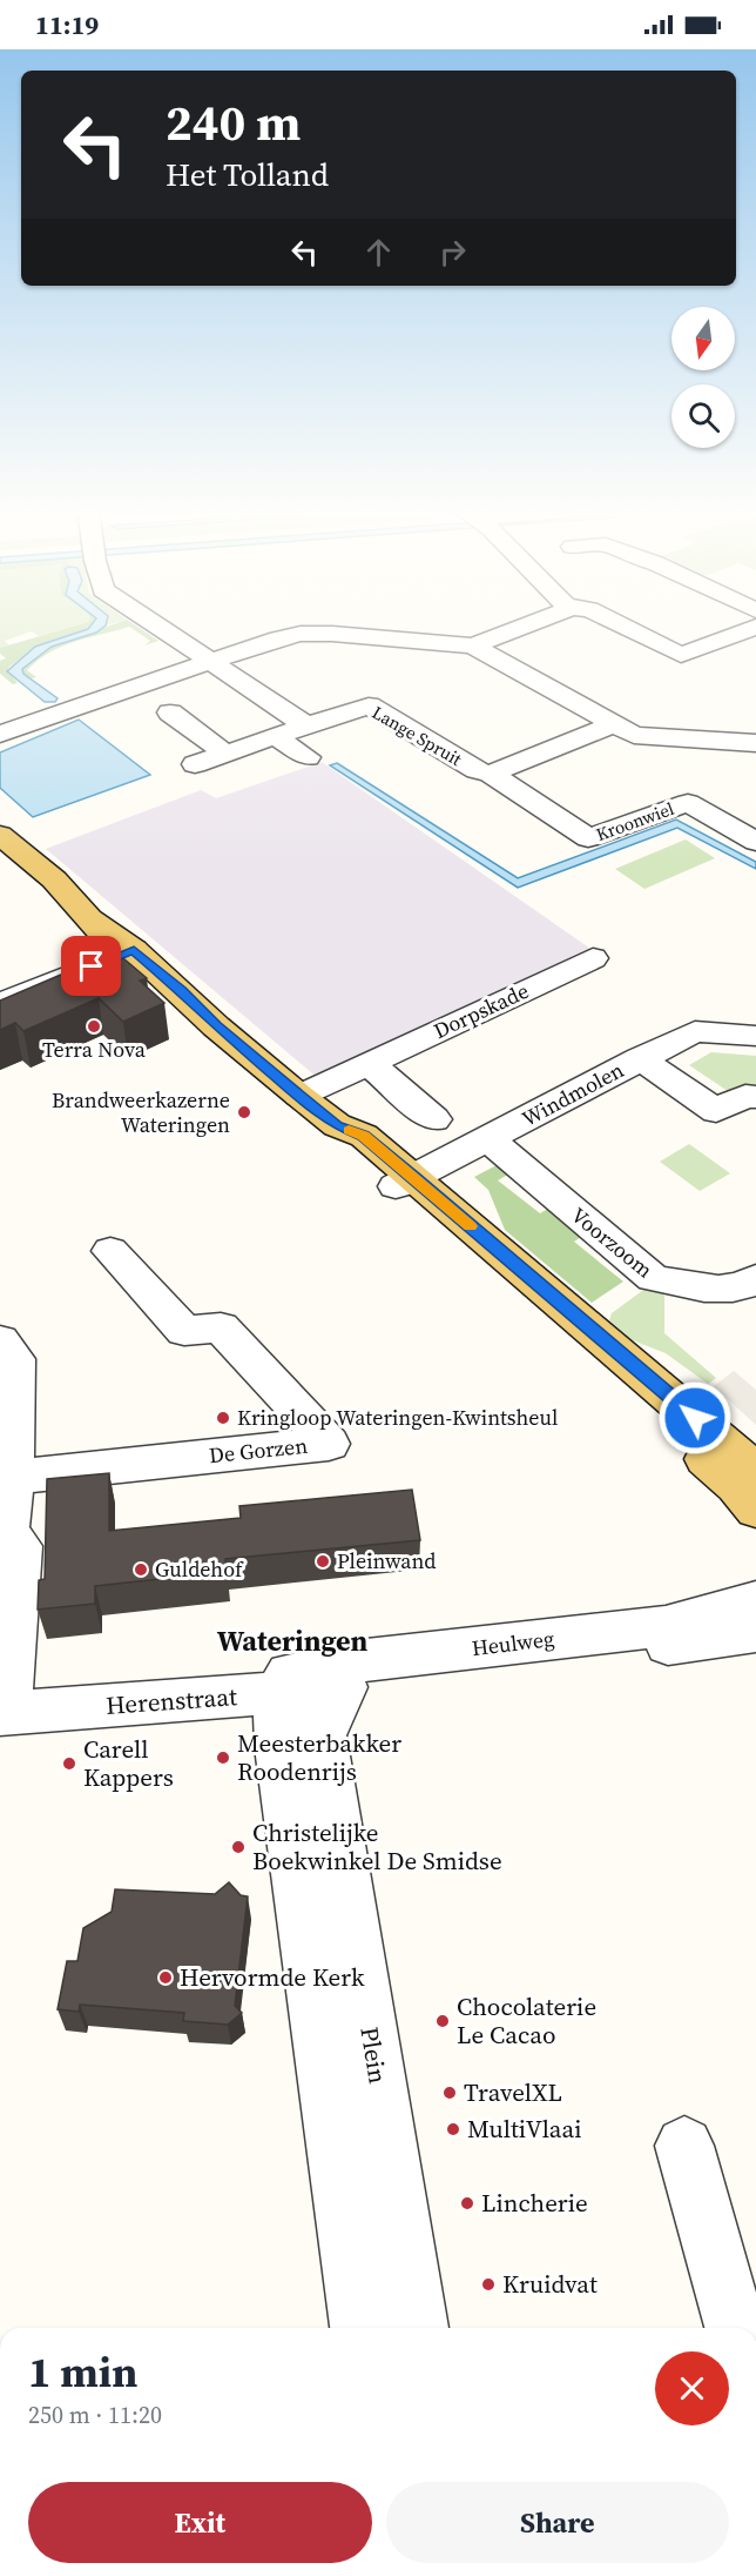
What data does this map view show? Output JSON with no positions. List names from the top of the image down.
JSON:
{
  "streets": {
    "street": [
      "Lange Spruit",
      "Kroonwiel",
      "Dorpskade",
      "Windmolen",
      "Voorzoom",
      "De Gorzen",
      "Heulweg",
      "Herenstraat",
      "Plein"
    ]
  },
  "crossings": [
    ["Lange Spruit", "Kroonwiel"],
    ["Windmolen", "Voorzoom"],
    ["Heulweg", "Herenstraat"],
    ["Heulweg", "Plein"],
    ["Herenstraat", "Plein"]
  ],
  "districts": ["Wateringen"],
  "places": [
    "Terra Nova",
    "Brandweerkazerne Wateringen",
    "Kringloop Wateringen-Kwintsheul",
    "Pleinwand",
    "Guldehof",
    "Meesterbakker Roodenrijs",
    "Carell Kappers",
    "Christelijke Boekwinkel De Smidse",
    "Hervormde Kerk",
    "Chocolaterie Le Cacao",
    "TravelXL",
    "MultiVlaai",
    "Lincherie",
    "Kruidvat"
  ],
  "north": "bottom",
  "page": {
    "status": "11:19",
    "turn": ["240 m", "Het Tolland"],
    "heading": ["1 min", "250 m · 11:20"],
    "buttons": ["Exit", "Share"]
  }
}
